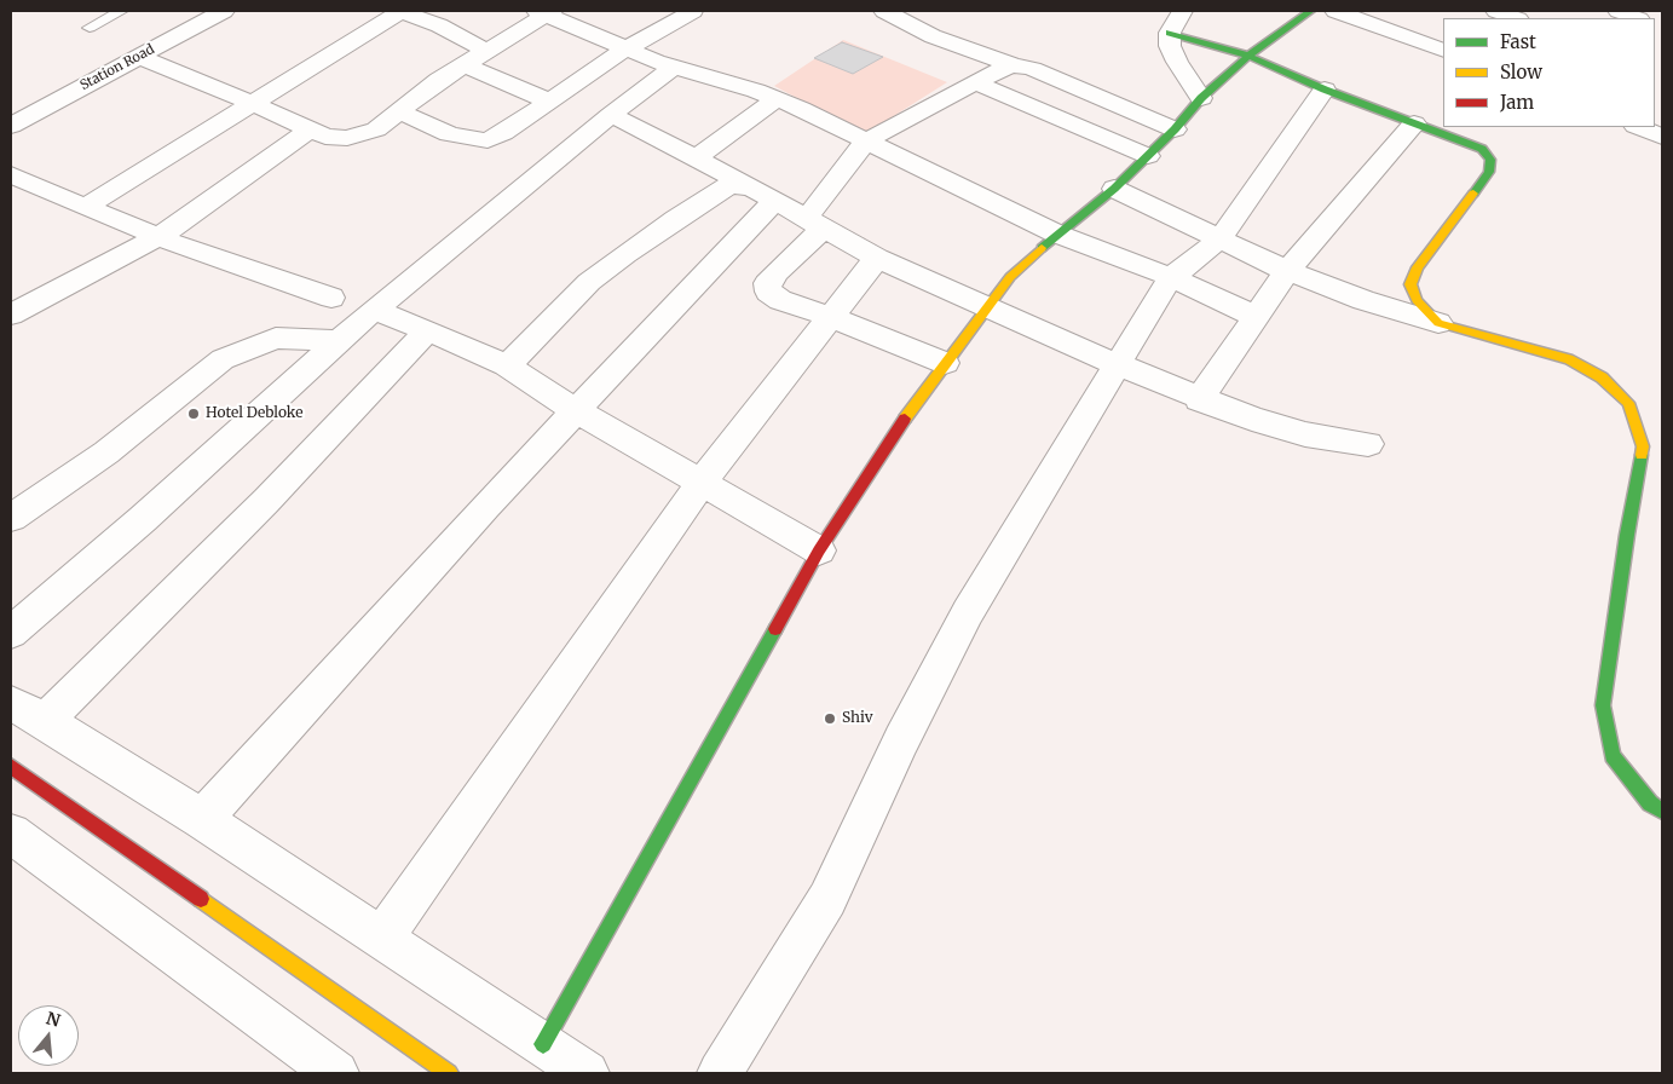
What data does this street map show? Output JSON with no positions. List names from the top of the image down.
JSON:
{
  "streets": {
    "street": ["Station Road"]
  },
  "places": ["Hotel Debloke", "Shiv"],
  "legend": ["Fast", "Slow", "Jam"],
  "north": "top"
}
